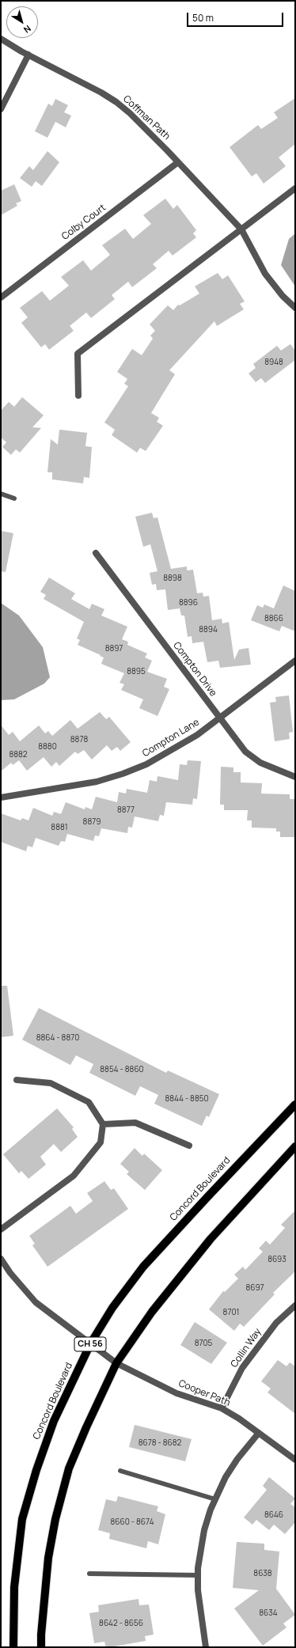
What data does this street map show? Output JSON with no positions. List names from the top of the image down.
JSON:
{
  "streets": {
    "main road": ["Concord Boulevard", "CH 56"],
    "street": [
      "Coffman Path",
      "Colby Court",
      "Compton Drive",
      "Compton Lane",
      "Collin Way",
      "Cooper Path"
    ]
  },
  "crossings": [
    ["Coffman Path", "Colby Court"],
    ["Compton Drive", "Compton Lane"],
    ["Concord Boulevard", "Cooper Path"],
    ["Collin Way", "Cooper Path"]
  ],
  "house_numbers": [
    "8948",
    "8898",
    "8896",
    "8866",
    "8894",
    "8897",
    "8895",
    "8878",
    "8880",
    "8882",
    "8877",
    "8879",
    "8881",
    "8864 - 8870",
    "8854 - 8860",
    "8844 - 8850",
    "8693",
    "8697",
    "8701",
    "8705",
    "8678 - 8682",
    "8646",
    "8660 - 8674",
    "8638",
    "8634",
    "8642 - 8656"
  ],
  "scale_bar": "50 m",
  "north": "bottom right"
}
